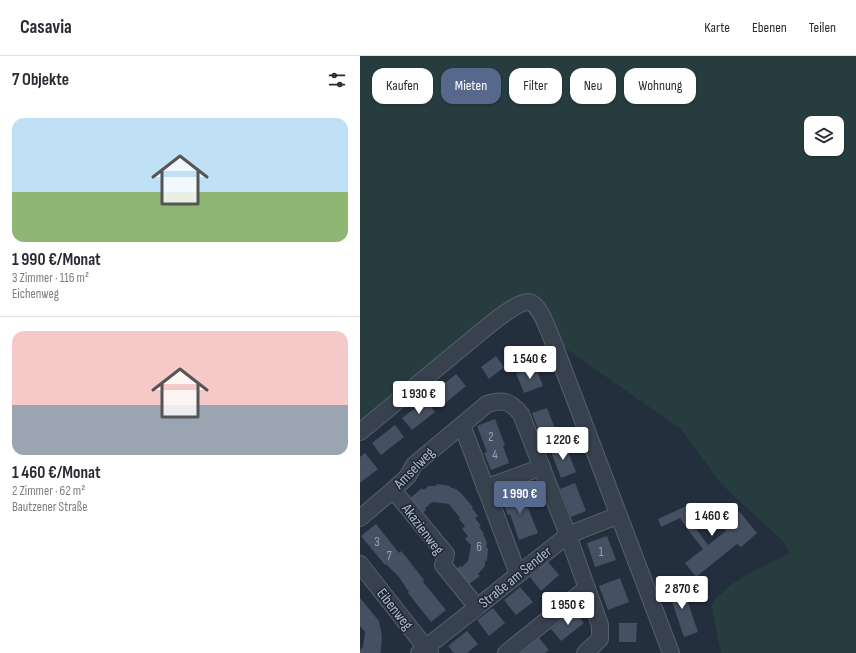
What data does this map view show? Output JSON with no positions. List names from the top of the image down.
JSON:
{
  "streets": {
    "street": [
      "Amselweg",
      "Akazienweg",
      "Straße am Sender",
      "Eibenweg"
    ]
  },
  "crossings": [
    ["Amselweg", "Akazienweg"],
    ["Amselweg", "Straße am Sender"],
    ["Akazienweg", "Straße am Sender"],
    ["Straße am Sender", "Eibenweg"]
  ],
  "house_numbers": [
    "2",
    "4",
    "3",
    "6",
    "1",
    "7"
  ],
  "page": {
    "header": "Casavia",
    "nav": ["Karte", "Ebenen", "Teilen"],
    "heading": "7 Objekte",
    "chip": [
      "Kaufen",
      "Mieten",
      "Filter",
      "Neu",
      "Wohnung"
    ],
    "list": [
      {
        "name": "1 990 €/Monat",
        "note": "3 Zimmer · 116 m² · Eichenweg"
      },
      {
        "name": "1 460 €/Monat",
        "note": "2 Zimmer · 62 m² · Bautzener Straße"
      }
    ],
    "price": [
      "1 540 €",
      "1 930 €",
      "1 220 €",
      "1 990 €",
      "1 460 €",
      "2 870 €",
      "1 950 €"
    ]
  }
}
